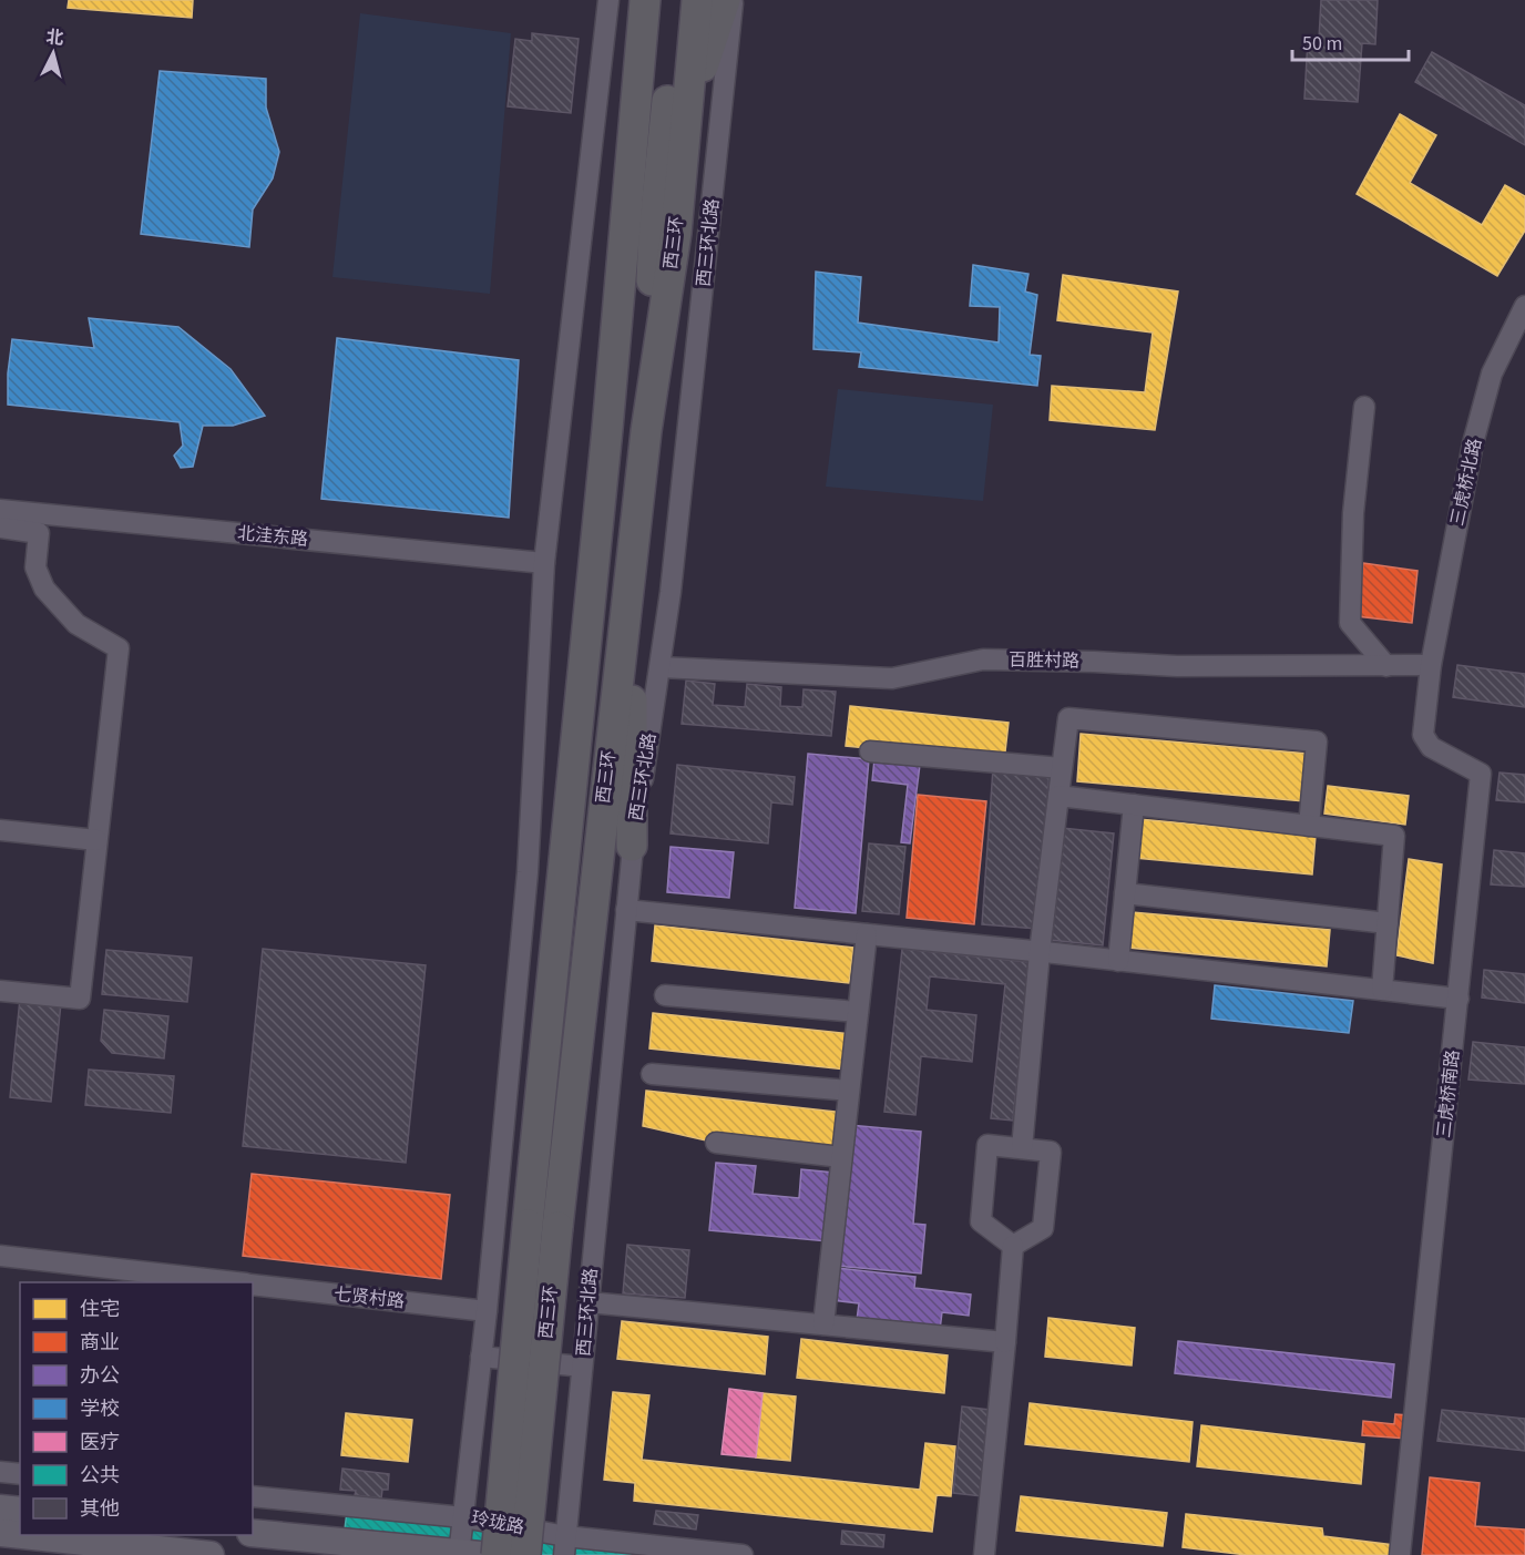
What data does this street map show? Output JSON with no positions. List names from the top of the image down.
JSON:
{
  "streets": {
    "highway": ["西三环"],
    "main road": ["玲珑路"],
    "street": [
      "西三环北路",
      "三虎桥北路",
      "北洼东路",
      "百胜村路",
      "三虎桥南路",
      "七贤村路"
    ]
  },
  "crossings": [
    ["西三环北路", "百胜村路"],
    ["西三环北路", "玲珑路"],
    ["三虎桥北路", "百胜村路"],
    ["三虎桥北路", "三虎桥南路"],
    ["百胜村路", "三虎桥南路"]
  ],
  "legend": [
    "住宅",
    "商业",
    "办公",
    "学校",
    "医疗",
    "公共",
    "其他"
  ],
  "scale_bar": "50 m",
  "north": "top"
}
